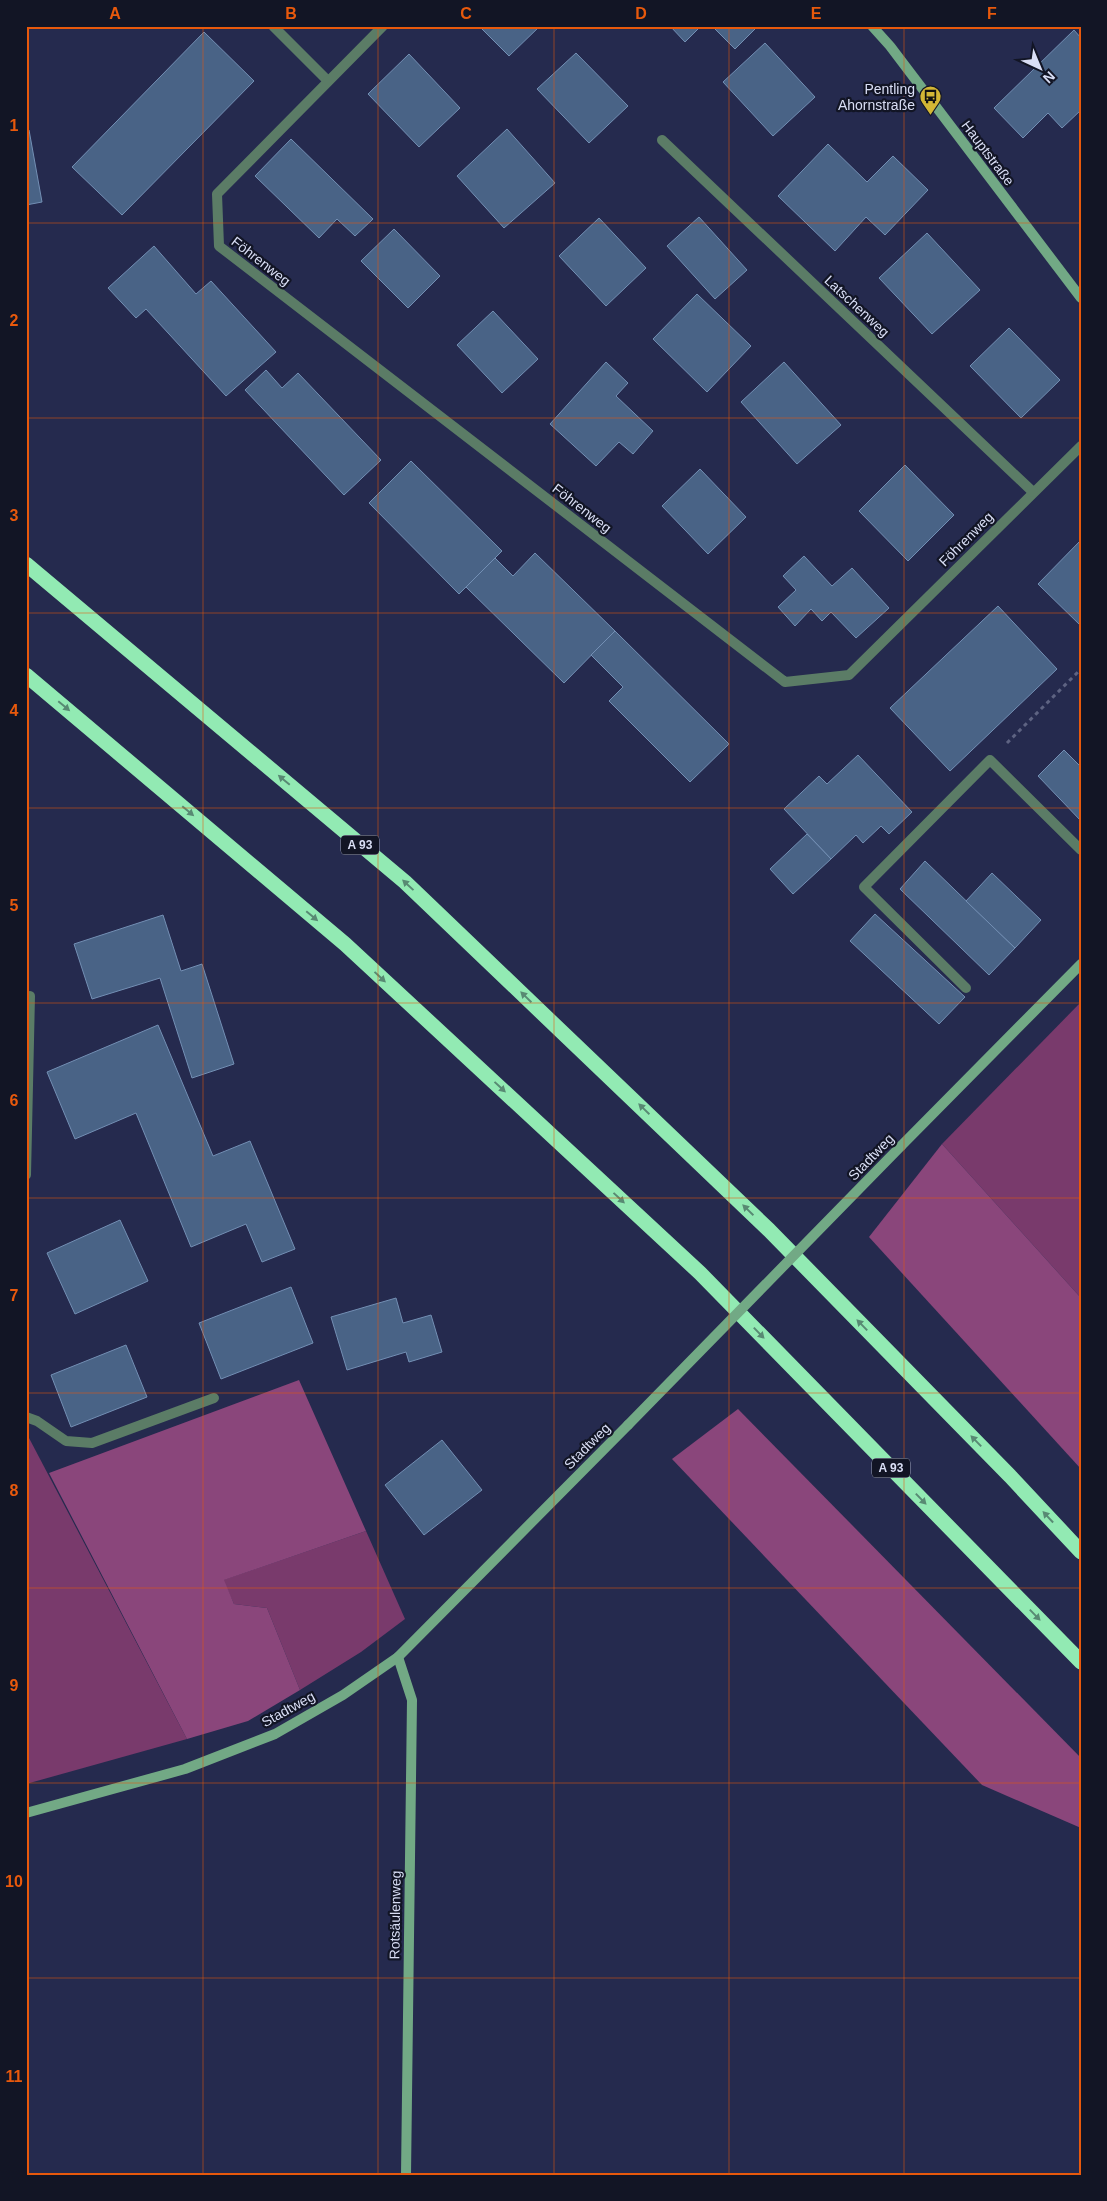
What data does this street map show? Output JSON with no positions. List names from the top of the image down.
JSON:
{
  "streets": {
    "highway": ["A 93"],
    "street": [
      "Hauptstraße",
      "Föhrenweg",
      "Latschenweg",
      "Stadtweg",
      "Rotsäulenweg"
    ]
  },
  "crossings": [
    ["Föhrenweg", "Latschenweg"],
    ["Stadtweg", "Rotsäulenweg"]
  ],
  "places": {
    "bus stop": ["Pentling Ahornstraße"]
  },
  "north": "bottom right",
  "grid": {
    "columns": [
      "A",
      "B",
      "C",
      "D",
      "E",
      "F"
    ],
    "rows": [
      "1",
      "2",
      "3",
      "4",
      "5",
      "6",
      "7",
      "8",
      "9",
      "10",
      "11"
    ]
  }
}
